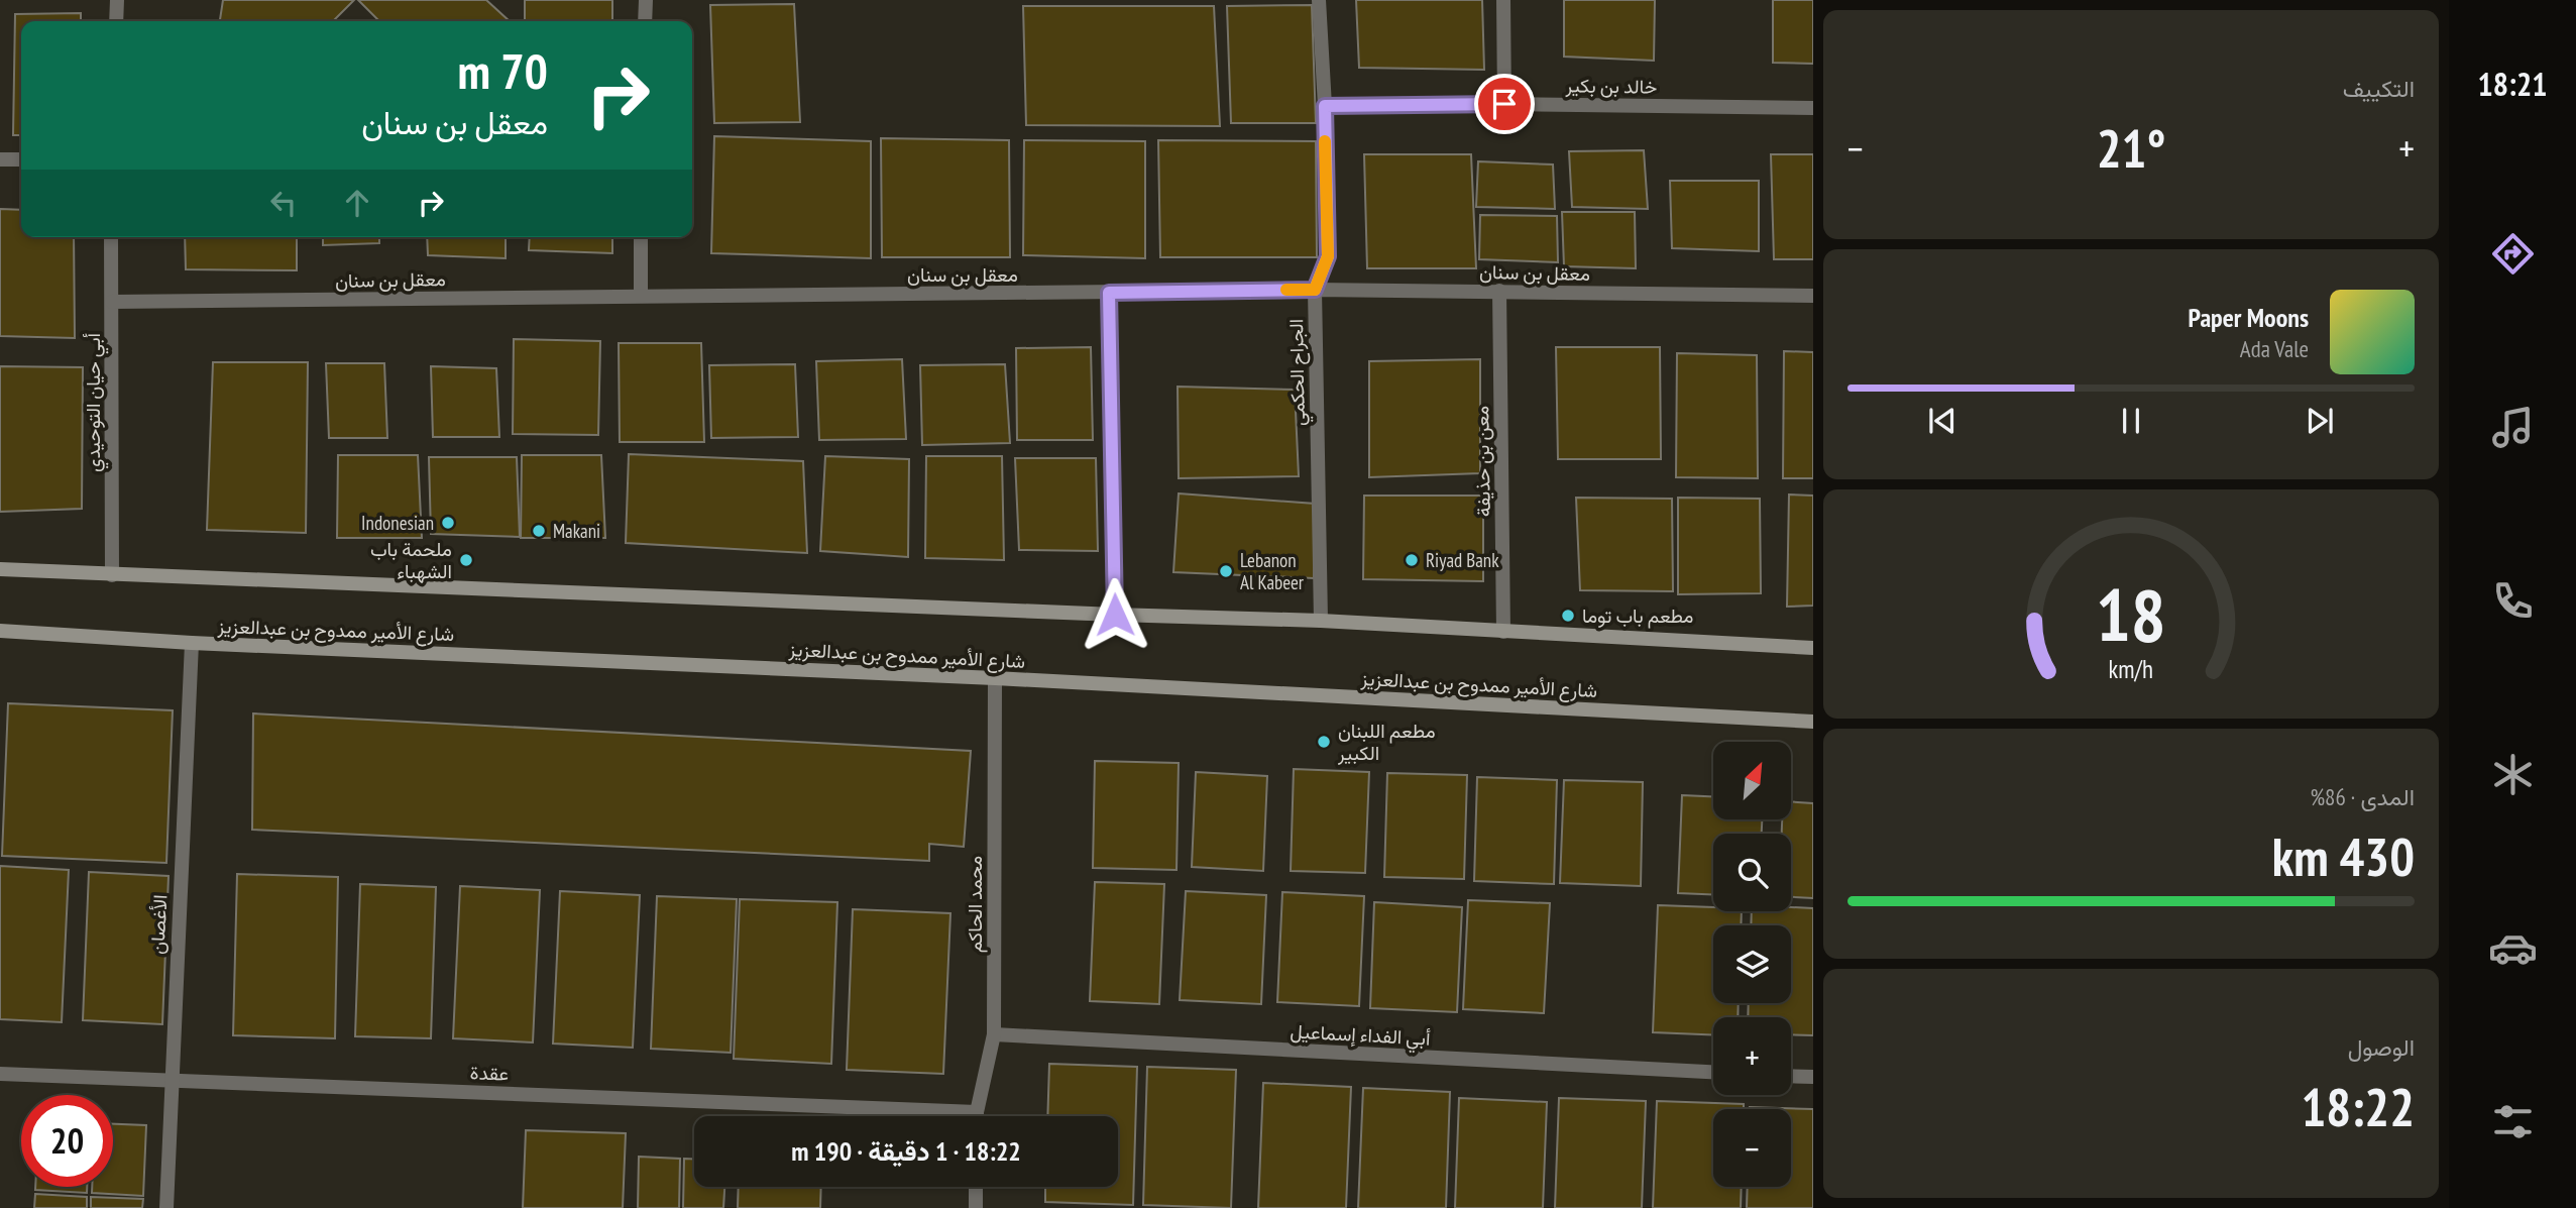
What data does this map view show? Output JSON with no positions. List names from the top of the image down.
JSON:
{
  "streets": {
    "street": [
      "خالد بن بكير",
      "معقل بن سنان",
      "الجراح الحكمي",
      "أبي حيان التوحيدي",
      "معن بن حذيفة",
      "شارع الأمير ممدوح بن عبدالعزيز",
      "محمد الحاكم",
      "الأغصان",
      "أبي الفداء إسماعيل",
      "عقدة"
    ]
  },
  "crossings": [
    ["خالد بن بكير", "الجراح الحكمي"],
    ["معقل بن سنان", "الجراح الحكمي"],
    ["معقل بن سنان", "أبي حيان التوحيدي"],
    ["معقل بن سنان", "معن بن حذيفة"],
    ["شارع الأمير ممدوح بن عبدالعزيز", "محمد الحاكم"],
    ["شارع الأمير ممدوح بن عبدالعزيز", "الأغصان"],
    ["محمد الحاكم", "أبي الفداء إسماعيل"],
    ["محمد الحاكم", "عقدة"],
    ["الأغصان", "عقدة"]
  ],
  "places": [
    "Indonesian",
    "Makani",
    "ملحمة باب الشهباء",
    "Riyad Bank",
    "Lebanon Al Kabeer",
    "مطعم باب توما",
    "مطعم اللبنان الكبير"
  ],
  "north": "top right",
  "page": {
    "tabs": "18:21",
    "tile": [
      "التكييف",
      ["المدى · 86%", "430 km"],
      ["الوصول", "18:22"]
    ],
    "turn": ["70 m", "معقل بن سنان"],
    "heat": ["−", "21°", "+"],
    "song": ["Paper Moons", "Ada Vale"],
    "map_buttons": ["+", "−"],
    "limit": "20",
    "trip": "18:22 · 1 دقيقة · 190 m",
    "gauge": ["18", "km/h"]
  }
}
